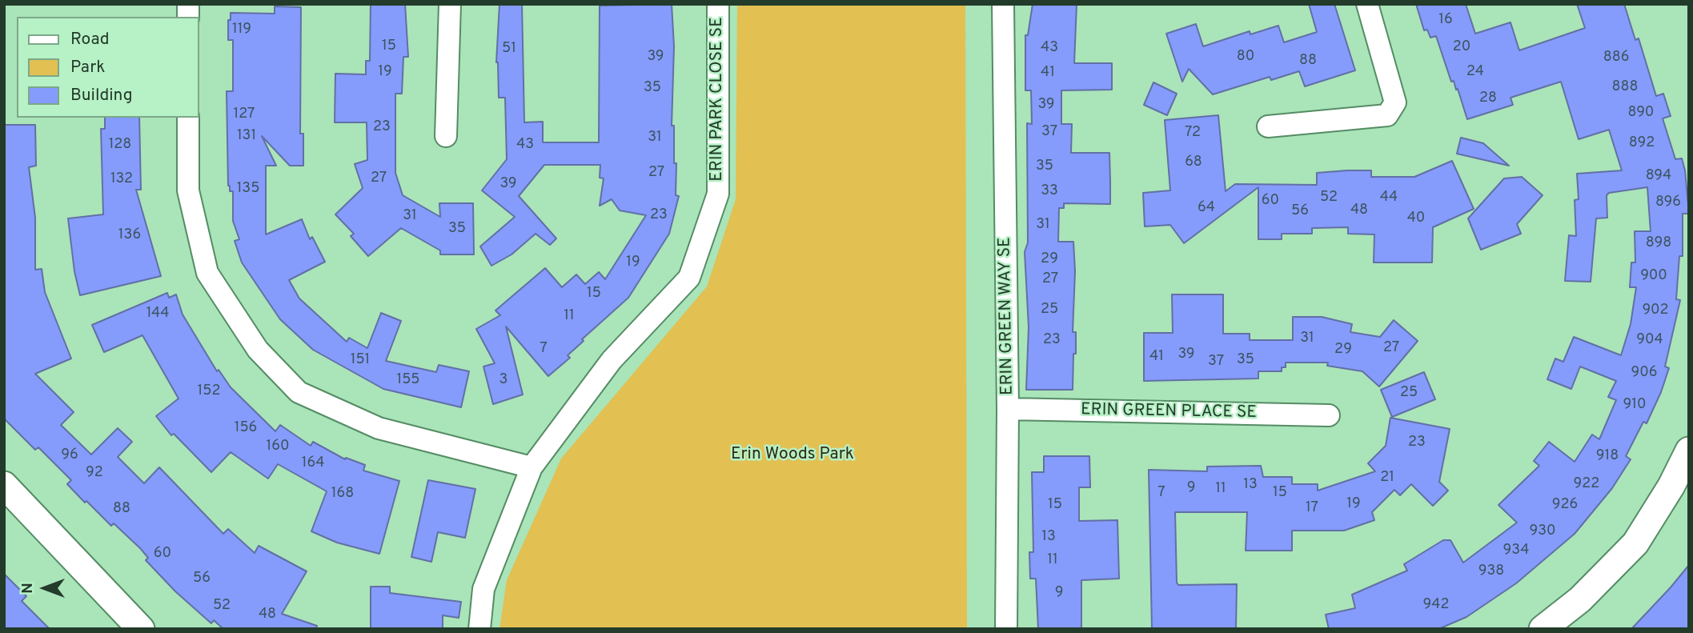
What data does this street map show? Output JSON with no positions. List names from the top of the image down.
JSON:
{
  "streets": {
    "street": ["ERIN PARK CLOSE SE", "ERIN GREEN WAY SE", "ERIN GREEN PLACE SE"]
  },
  "crossings": [
    ["ERIN GREEN WAY SE", "ERIN GREEN PLACE SE"]
  ],
  "parks": ["Erin Woods Park"],
  "house_numbers": [
    "16",
    "119",
    "15",
    "20",
    "43",
    "51",
    "39",
    "80",
    "886",
    "88",
    "19",
    "24",
    "41",
    "888",
    "35",
    "28",
    "39",
    "890",
    "127",
    "23",
    "37",
    "72",
    "131",
    "31",
    "892",
    "128",
    "43",
    "68",
    "35",
    "27",
    "894",
    "27",
    "132",
    "39",
    "135",
    "33",
    "52",
    "44",
    "60",
    "896",
    "64",
    "48",
    "56",
    "23",
    "31",
    "40",
    "31",
    "35",
    "136",
    "898",
    "29",
    "19",
    "900",
    "27",
    "15",
    "25",
    "902",
    "144",
    "11",
    "31",
    "23",
    "904",
    "27",
    "7",
    "29",
    "39",
    "41",
    "151",
    "35",
    "37",
    "906",
    "155",
    "3",
    "152",
    "25",
    "910",
    "156",
    "23",
    "160",
    "96",
    "918",
    "164",
    "92",
    "21",
    "922",
    "13",
    "9",
    "11",
    "7",
    "15",
    "168",
    "19",
    "15",
    "926",
    "17",
    "88",
    "930",
    "13",
    "934",
    "60",
    "11",
    "938",
    "56",
    "9",
    "942",
    "52",
    "48"
  ],
  "legend": ["Road", "Park", "Building"],
  "north": "left"
}
